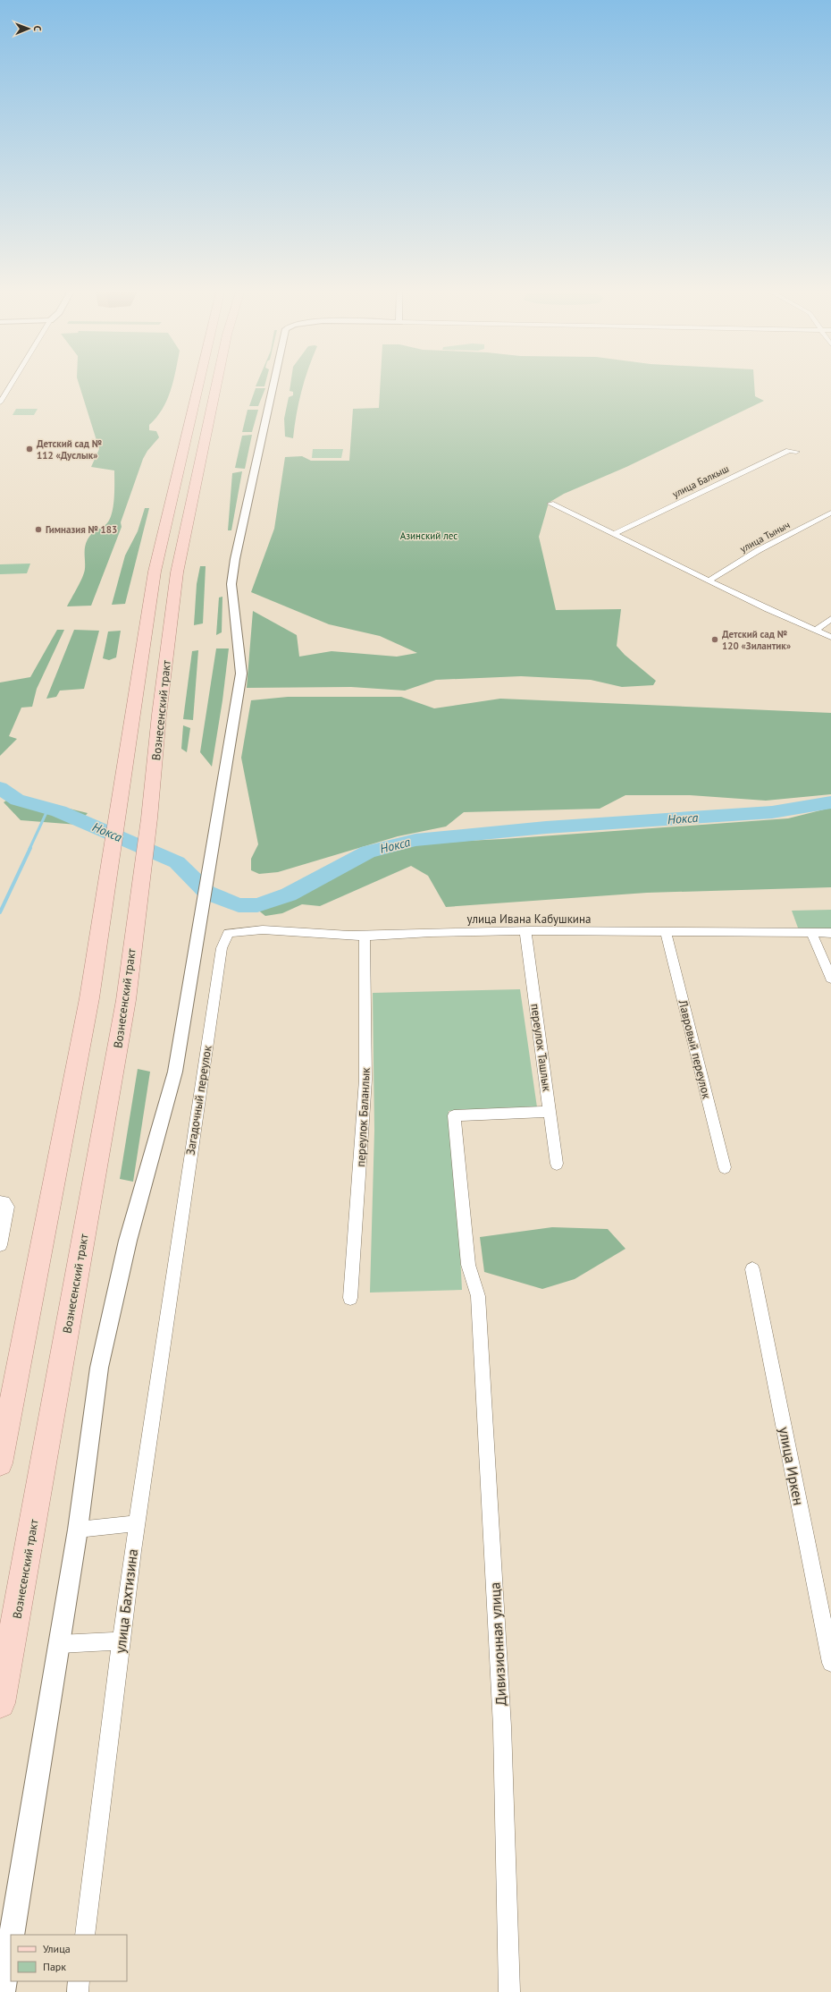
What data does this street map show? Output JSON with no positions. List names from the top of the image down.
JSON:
{
  "streets": {
    "main road": ["Вознесенский тракт"],
    "street": [
      "улица Балкыш",
      "улица Тыныч",
      "улица Ивана Кабушкина",
      "переулок Ташлык",
      "Лавровый переулок",
      "Загадочный переулок",
      "переулок Баланлык",
      "улица Иркен",
      "улица Бахтизина",
      "Дивизионная улица"
    ]
  },
  "crossings": [
    ["улица Ивана Кабушкина", "переулок Ташлык"],
    ["улица Ивана Кабушкина", "Лавровый переулок"],
    ["улица Ивана Кабушкина", "Загадочный переулок"],
    ["улица Ивана Кабушкина", "переулок Баланлык"],
    ["переулок Ташлык", "Дивизионная улица"],
    ["Загадочный переулок", "улица Бахтизина"]
  ],
  "water": ["Нокса"],
  "parks": ["Азинский лес"],
  "places": ["Детский сад № 112 «Дуслык»", "Гимназия № 183", "Детский сад № 120 «Зилантик»"],
  "legend": ["Улица", "Парк"],
  "north": "right"
}
